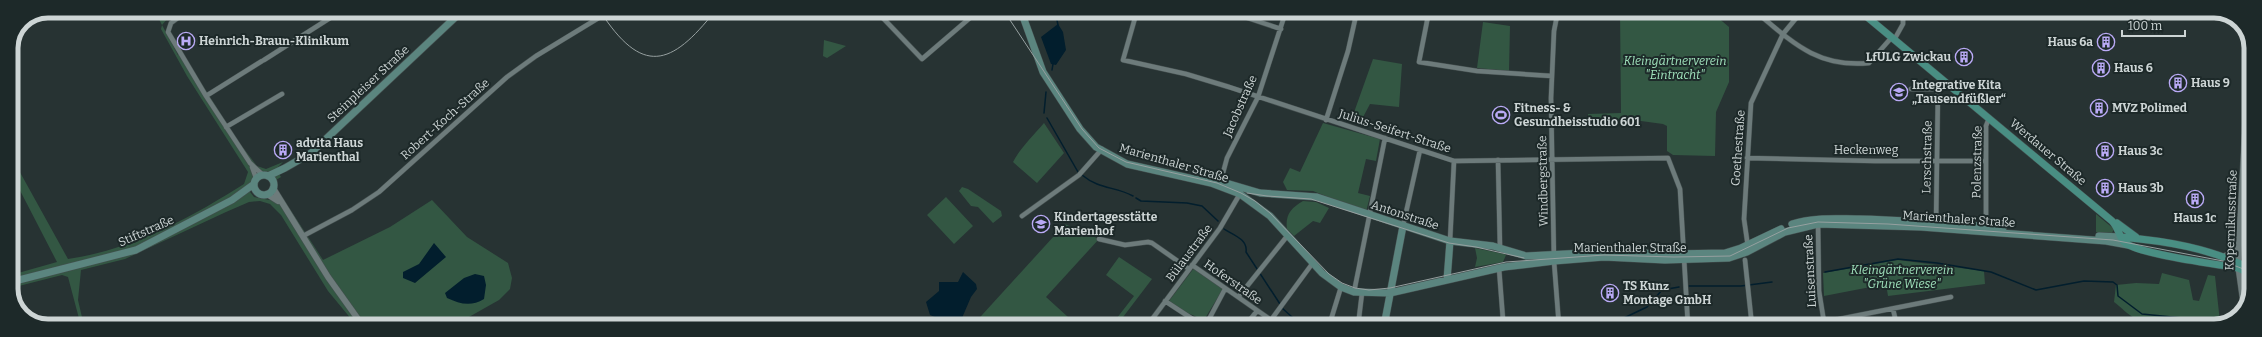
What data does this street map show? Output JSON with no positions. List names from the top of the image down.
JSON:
{
  "streets": {
    "main road": [
      "Steinpleiser Straße",
      "Werdauer Straße",
      "Marienthaler Straße",
      "Antonstraße",
      "Stiftstraße"
    ],
    "street": [
      "Jacobstraße",
      "Robert-Koch-Straße",
      "Julius-Seifert-Straße",
      "Goethestraße",
      "Heckenweg",
      "Lerschstraße",
      "Polenzstraße",
      "Windbergstraße",
      "Kopernikusstraße",
      "Bülaustraße",
      "Luisenstraße",
      "Hoferstraße"
    ]
  },
  "crossings": [
    ["Steinpleiser Straße", "Stiftstraße"],
    ["Jacobstraße", "Julius-Seifert-Straße"],
    ["Jacobstraße", "Marienthaler Straße"],
    ["Julius-Seifert-Straße", "Marienthaler Straße"],
    ["Julius-Seifert-Straße", "Windbergstraße"],
    ["Goethestraße", "Heckenweg"],
    ["Goethestraße", "Marienthaler Straße"],
    ["Heckenweg", "Lerschstraße"],
    ["Heckenweg", "Polenzstraße"],
    ["Werdauer Straße", "Polenzstraße"],
    ["Werdauer Straße", "Marienthaler Straße"],
    ["Werdauer Straße", "Kopernikusstraße"],
    ["Lerschstraße", "Marienthaler Straße"],
    ["Polenzstraße", "Marienthaler Straße"],
    ["Marienthaler Straße", "Windbergstraße"],
    ["Marienthaler Straße", "Antonstraße"],
    ["Marienthaler Straße", "Bülaustraße"],
    ["Marienthaler Straße", "Luisenstraße"],
    ["Marienthaler Straße", "Hoferstraße"],
    ["Windbergstraße", "Antonstraße"],
    ["Antonstraße", "Bülaustraße"],
    ["Bülaustraße", "Hoferstraße"]
  ],
  "parks": ["Kleingärtnerverein \"Eintracht\"", "Kleingärtnerverein \"Grüne Wiese\""],
  "places": {
    "hospital": ["Heinrich-Braun-Klinikum"],
    "building": [
      "Haus 6a",
      "LfULG Zwickau",
      "Haus 6",
      "Haus 9",
      "MVZ Polimed",
      "advita Haus Marienthal",
      "Haus 3c",
      "Haus 3b",
      "Haus 1c",
      "TS Kunz Montage GmbH"
    ],
    "school or university": ["Integrative Kita „Tausendfüßler“", "Kindertagesstätte Marienhof"],
    "sports": ["Fitness- & Gesundheisstudio 601"]
  },
  "scale_bar": "100 m"
}
